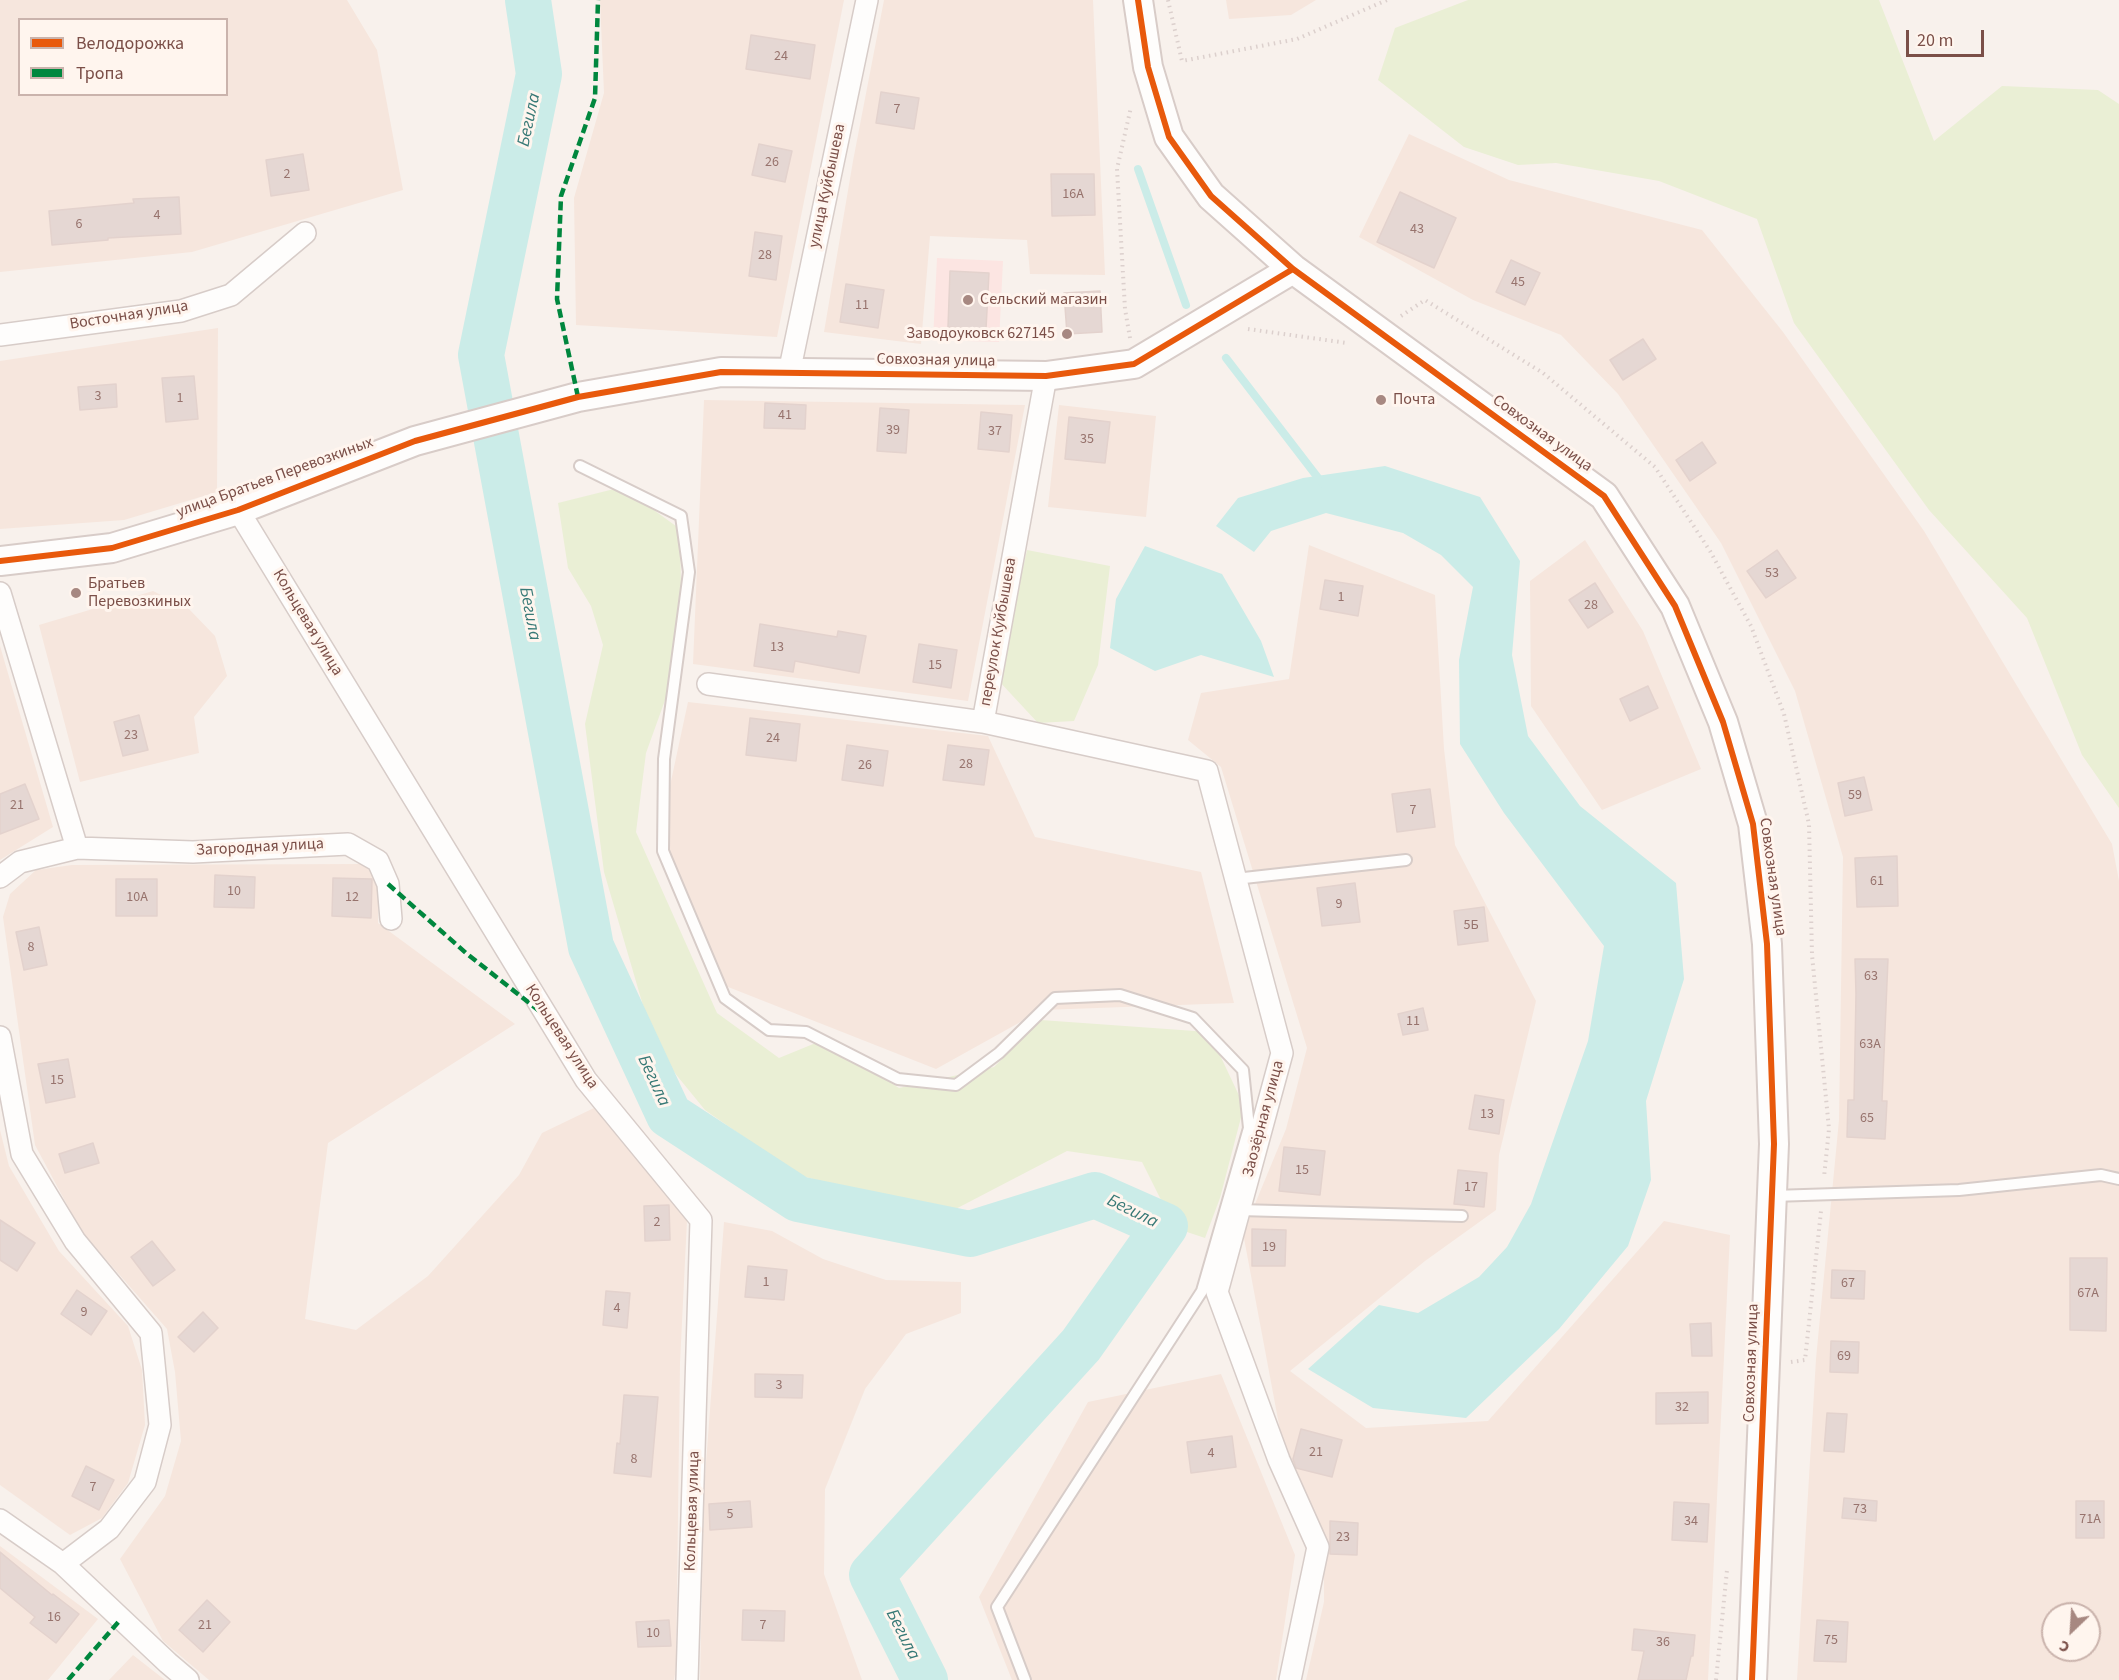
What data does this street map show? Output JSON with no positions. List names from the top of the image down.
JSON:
{
  "streets": {
    "street": [
      "улица Куйбышева",
      "Восточная улица",
      "Совхозная улица",
      "улица Братьев Перевозкиных",
      "Кольцевая улица",
      "переулок Куйбышева",
      "Загородная улица",
      "Заозёрная улица"
    ]
  },
  "crossings": [
    ["улица Куйбышева", "Совхозная улица"],
    ["Совхозная улица", "улица Братьев Перевозкиных"],
    ["Совхозная улица", "переулок Куйбышева"],
    ["улица Братьев Перевозкиных", "Кольцевая улица"],
    ["переулок Куйбышева", "Заозёрная улица"]
  ],
  "water": ["Бегила"],
  "places": [
    "Сельский магазин",
    "Заводоуковск 627145",
    "Почта",
    "Братьев Перевозкиных"
  ],
  "house_numbers": [
    "24",
    "7",
    "26",
    "2",
    "16А",
    "4",
    "6",
    "43",
    "28",
    "45",
    "11",
    "3",
    "1",
    "41",
    "39",
    "37",
    "35",
    "53",
    "1",
    "28",
    "13",
    "15",
    "23",
    "24",
    "28",
    "26",
    "59",
    "21",
    "7",
    "61",
    "10",
    "10А",
    "12",
    "9",
    "5Б",
    "8",
    "63",
    "11",
    "63А",
    "15",
    "13",
    "65",
    "15",
    "17",
    "2",
    "19",
    "1",
    "67",
    "67А",
    "4",
    "9",
    "69",
    "3",
    "32",
    "21",
    "4",
    "8",
    "7",
    "73",
    "5",
    "71А",
    "34",
    "23",
    "16",
    "21",
    "7",
    "10",
    "75",
    "36"
  ],
  "legend": ["Велодорожка", "Тропа"],
  "scale_bar": "20 m",
  "north": "bottom left"
}
